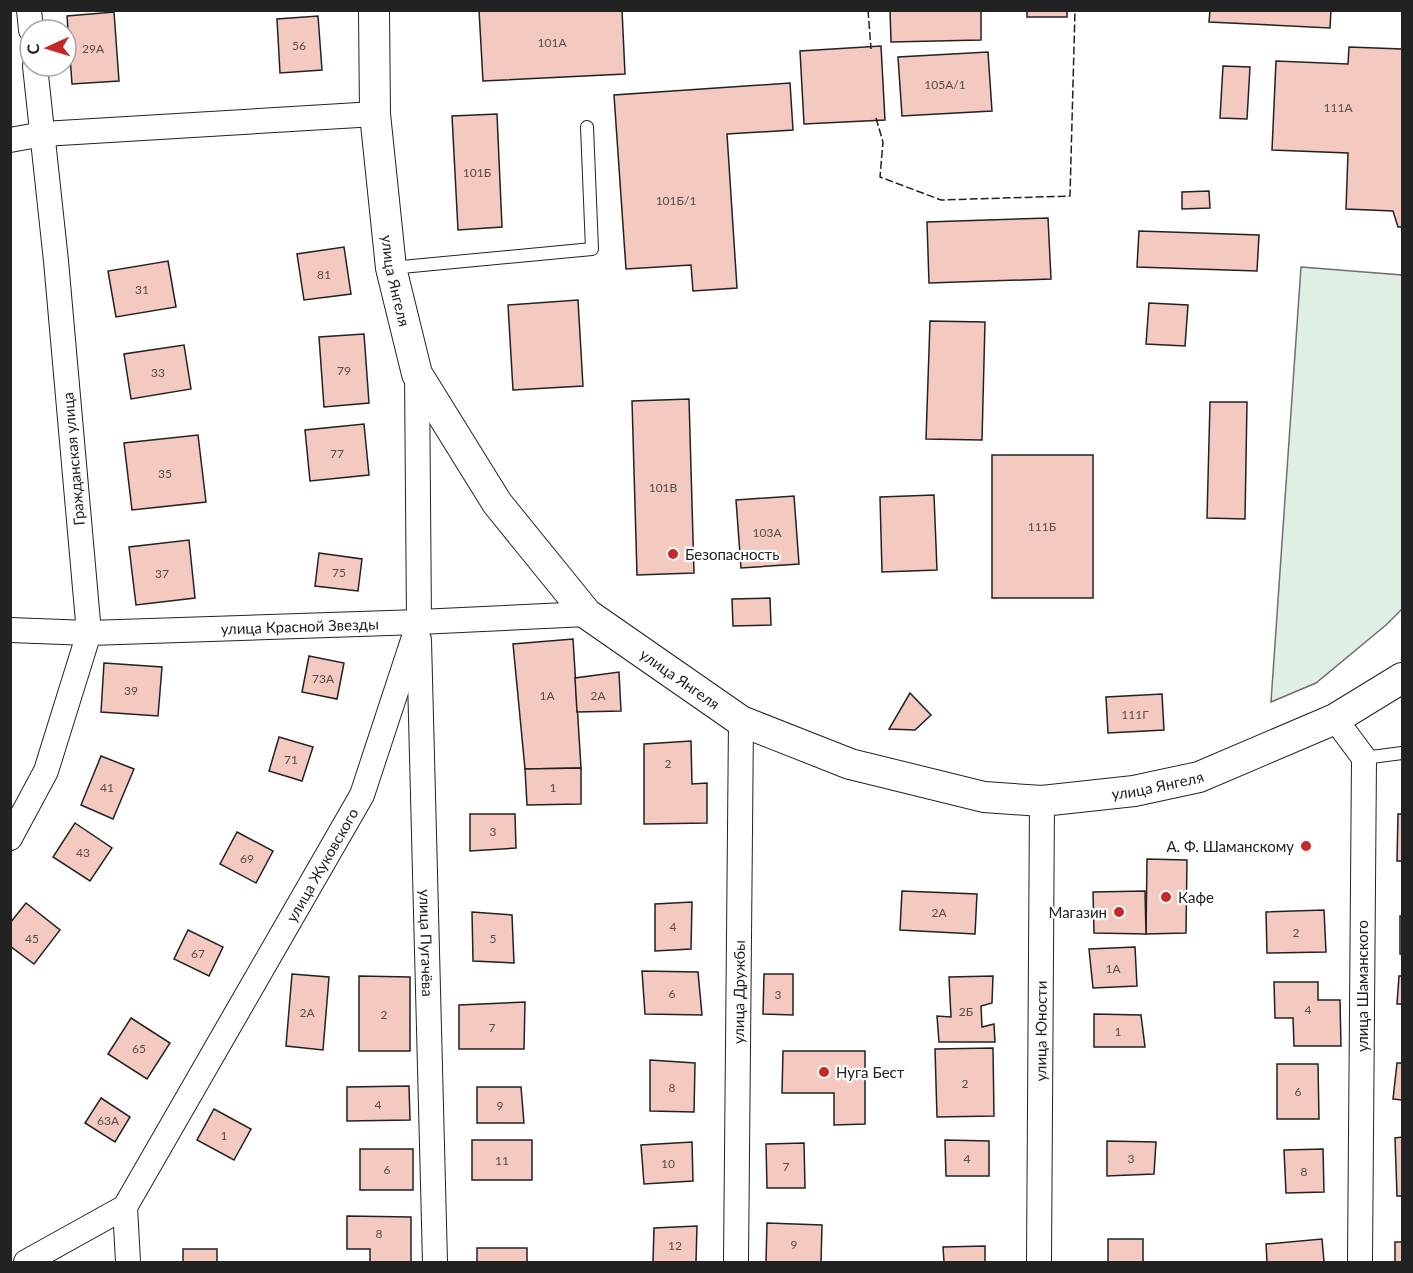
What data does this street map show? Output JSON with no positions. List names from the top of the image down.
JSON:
{
  "streets": {
    "street": [
      "улица Янгеля",
      "Гражданская улица",
      "улица Красной Звезды",
      "улица Жуковского",
      "улица Пугачёва",
      "улица Шаманского",
      "улица Дружбы",
      "улица Юности"
    ]
  },
  "crossings": [
    ["улица Янгеля", "улица Красной Звезды"],
    ["улица Янгеля", "улица Жуковского"],
    ["улица Янгеля", "улица Дружбы"],
    ["улица Янгеля", "улица Юности"],
    ["Гражданская улица", "улица Красной Звезды"],
    ["улица Красной Звезды", "улица Жуковского"],
    ["улица Красной Звезды", "улица Пугачёва"],
    ["улица Жуковского", "улица Пугачёва"]
  ],
  "places": [
    "Безопасность",
    "А. Ф. Шаманскому",
    "Кафе",
    "Магазин",
    "Нуга Бест"
  ],
  "house_numbers": [
    "101А",
    "56",
    "29А",
    "105А/1",
    "111А",
    "101Б",
    "101Б/1",
    "81",
    "31",
    "79",
    "33",
    "77",
    "35",
    "101В",
    "111Б",
    "103А",
    "75",
    "37",
    "73А",
    "39",
    "1А",
    "2А",
    "111Г",
    "71",
    "2",
    "41",
    "1",
    "3",
    "43",
    "69",
    "2А",
    "4",
    "2",
    "45",
    "5",
    "67",
    "1А",
    "6",
    "3",
    "4",
    "2Б",
    "2А",
    "2",
    "7",
    "1",
    "65",
    "2",
    "8",
    "6",
    "4",
    "9",
    "63А",
    "1",
    "4",
    "3",
    "11",
    "10",
    "7",
    "6",
    "8",
    "8",
    "9",
    "12"
  ],
  "north": "left"
}
